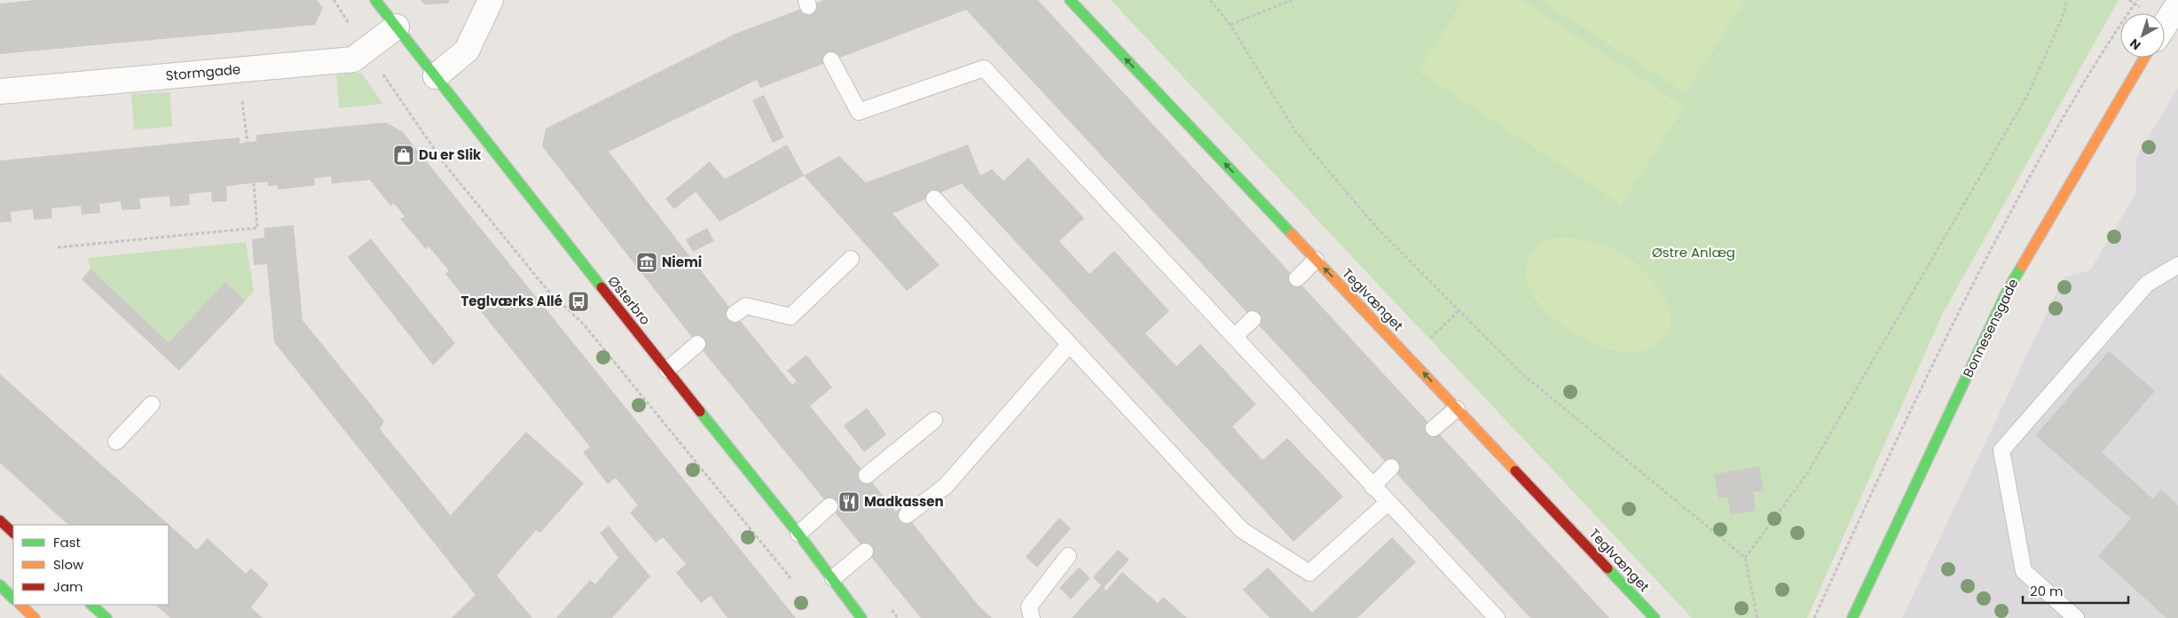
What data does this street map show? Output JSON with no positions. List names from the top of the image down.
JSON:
{
  "streets": {
    "street": [
      "Stormgade",
      "Teglvænget",
      "Østerbro",
      "Bonnesensgade"
    ]
  },
  "crossings": [
    ["Stormgade", "Østerbro"]
  ],
  "one_way": ["Teglvænget"],
  "parks": ["Østre Anlæg"],
  "places": {
    "shop": ["Du er Slik"],
    "museum": ["Niemi"],
    "bus stop": ["Teglværks Allé"],
    "restaurant": ["Madkassen"]
  },
  "legend": ["Fast", "Slow", "Jam"],
  "scale_bar": "20 m",
  "north": "bottom left"
}
